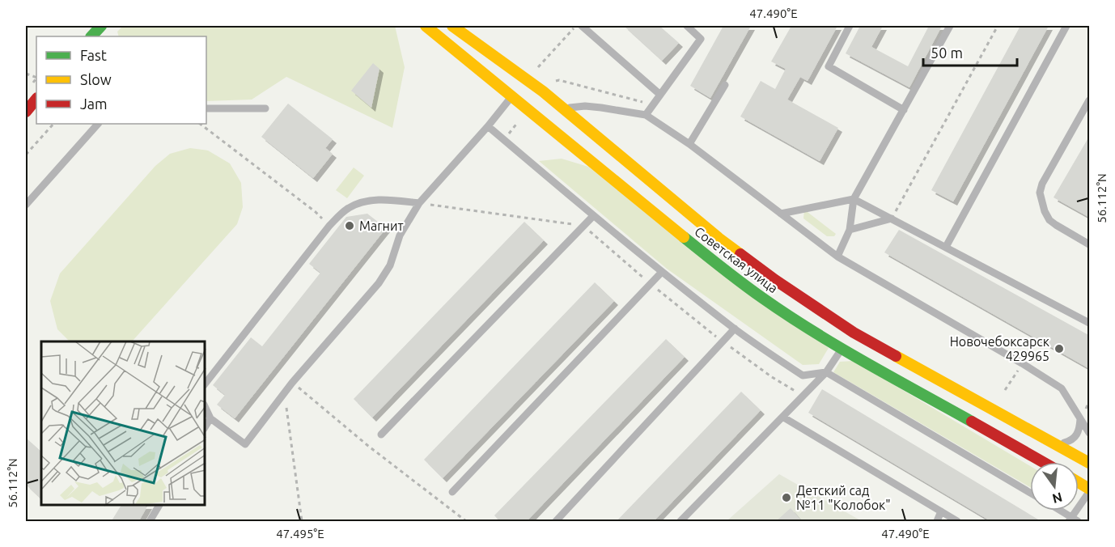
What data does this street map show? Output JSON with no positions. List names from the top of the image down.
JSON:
{
  "streets": {
    "main road": ["Советская улица"]
  },
  "places": ["Магнит", "Новочебоксарск 429965", "Детский сад №11 \"Колобок\""],
  "legend": ["Fast", "Slow", "Jam"],
  "scale_bar": "50 m",
  "north": "bottom",
  "coordinates": ["47.490°E", "56.112°N", "47.495°E"]
}
